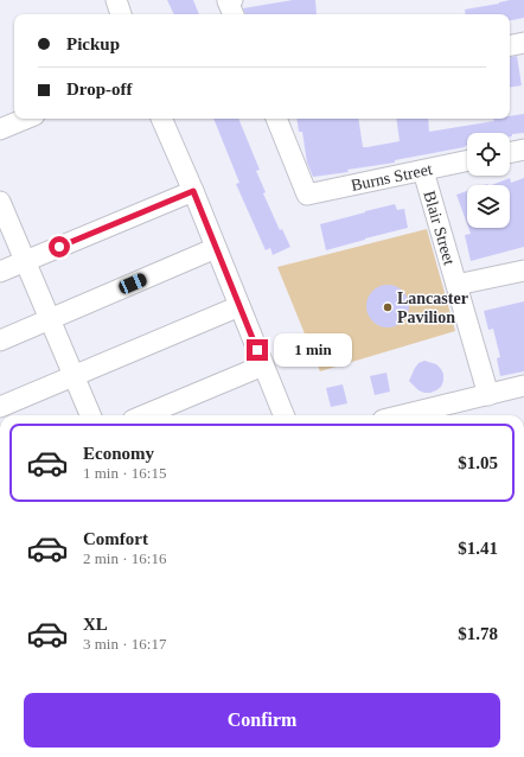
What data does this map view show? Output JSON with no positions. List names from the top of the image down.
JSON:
{
  "streets": {
    "street": ["Burns Street", "Blair Street"]
  },
  "crossings": [
    ["Burns Street", "Blair Street"]
  ],
  "places": ["Lancaster Pavilion"],
  "page": {
    "banner": ["Pickup", "Drop-off"],
    "bubble": "1 min",
    "list": [
      {
        "name": "Economy",
        "note": "1 min · 16:15",
        "value": "$1.05"
      },
      {
        "name": "Comfort",
        "note": "2 min · 16:16",
        "value": "$1.41"
      },
      {
        "name": "XL",
        "note": "3 min · 16:17",
        "value": "$1.78"
      }
    ],
    "buttons": "Confirm"
  }
}
